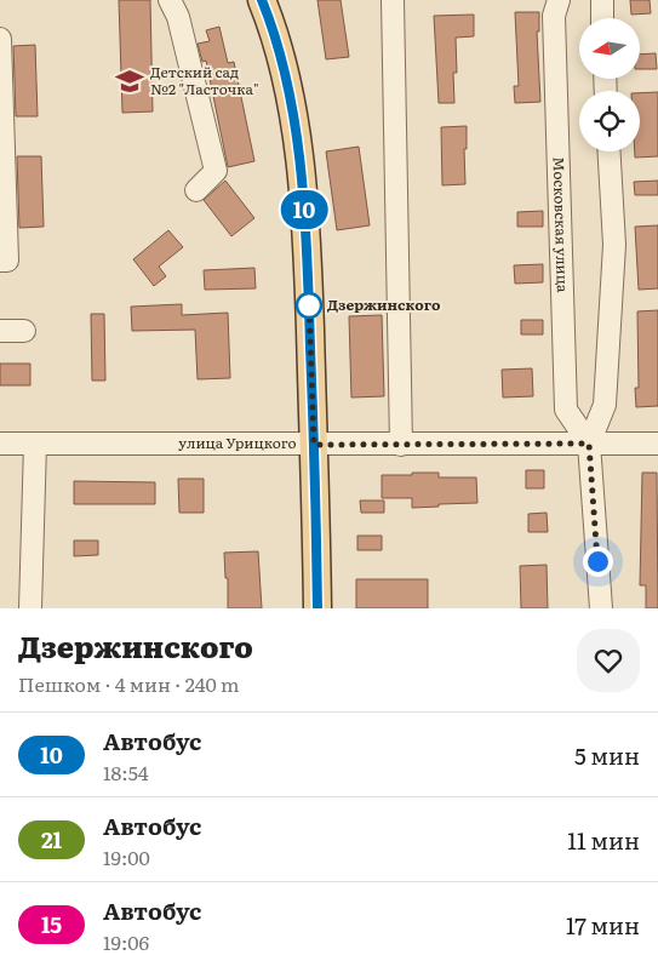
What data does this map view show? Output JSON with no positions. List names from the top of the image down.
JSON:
{
  "streets": {
    "street": ["Московская улица", "улица Урицкого"]
  },
  "crossings": [
    ["Московская улица", "улица Урицкого"]
  ],
  "places": {
    "school or university": ["Детский сад №2 \"Ласточка\""],
    "other": ["Дзержинского"]
  },
  "lines": ["bus line 10"],
  "north": "left",
  "page": {
    "on_map": "10",
    "heading": ["Дзержинского", "Пешком · 4 мин · 240 m"],
    "list": [
      {
        "mark": "10",
        "name": "Автобус",
        "note": "18:54",
        "value": "5 мин"
      },
      {
        "mark": "21",
        "name": "Автобус",
        "note": "19:00",
        "value": "11 мин"
      },
      {
        "mark": "15",
        "name": "Автобус",
        "note": "19:06",
        "value": "17 мин"
      }
    ]
  }
}
